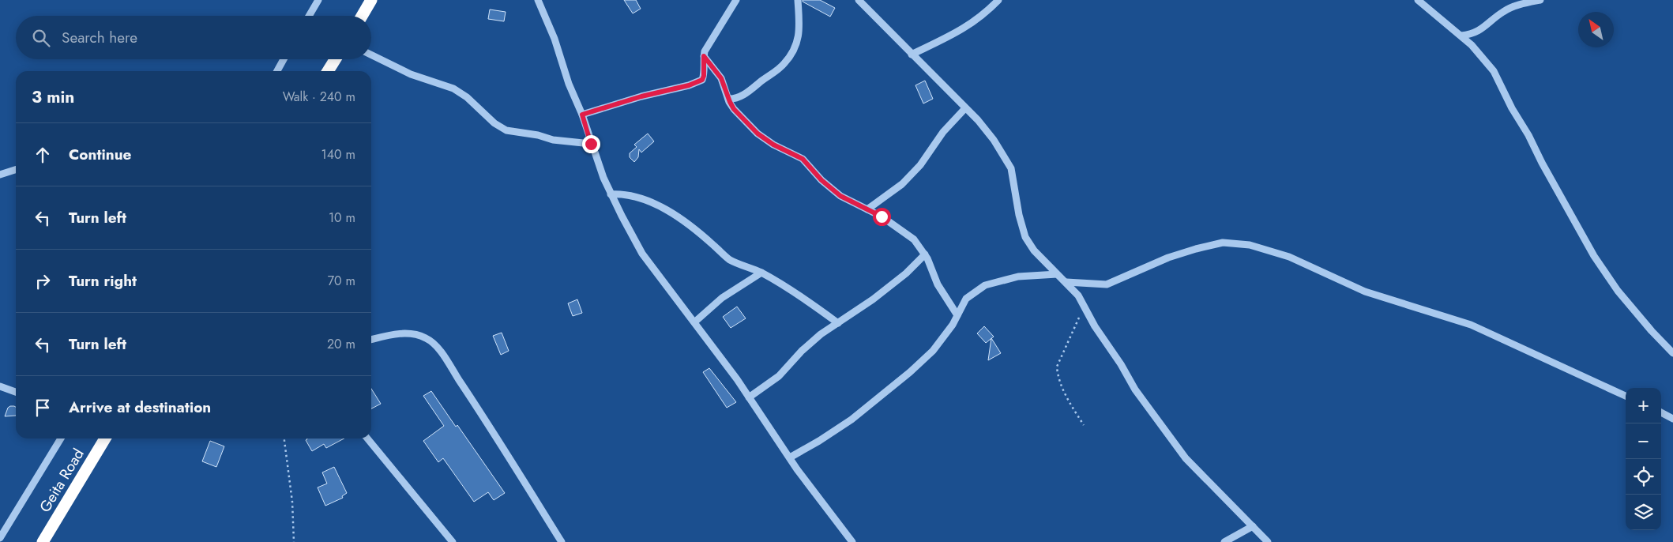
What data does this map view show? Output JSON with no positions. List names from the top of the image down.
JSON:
{
  "streets": {
    "highway": ["Geita Road"]
  },
  "north": "top left",
  "page": {
    "search": "Search here",
    "heading": ["3 min", "Walk · 240 m"],
    "list": [
      ["Continue", "140 m"],
      ["Turn left", "10 m"],
      ["Turn right", "70 m"],
      ["Turn left", "20 m"],
      "Arrive at destination"
    ],
    "map_buttons": ["+", "−"]
  }
}
